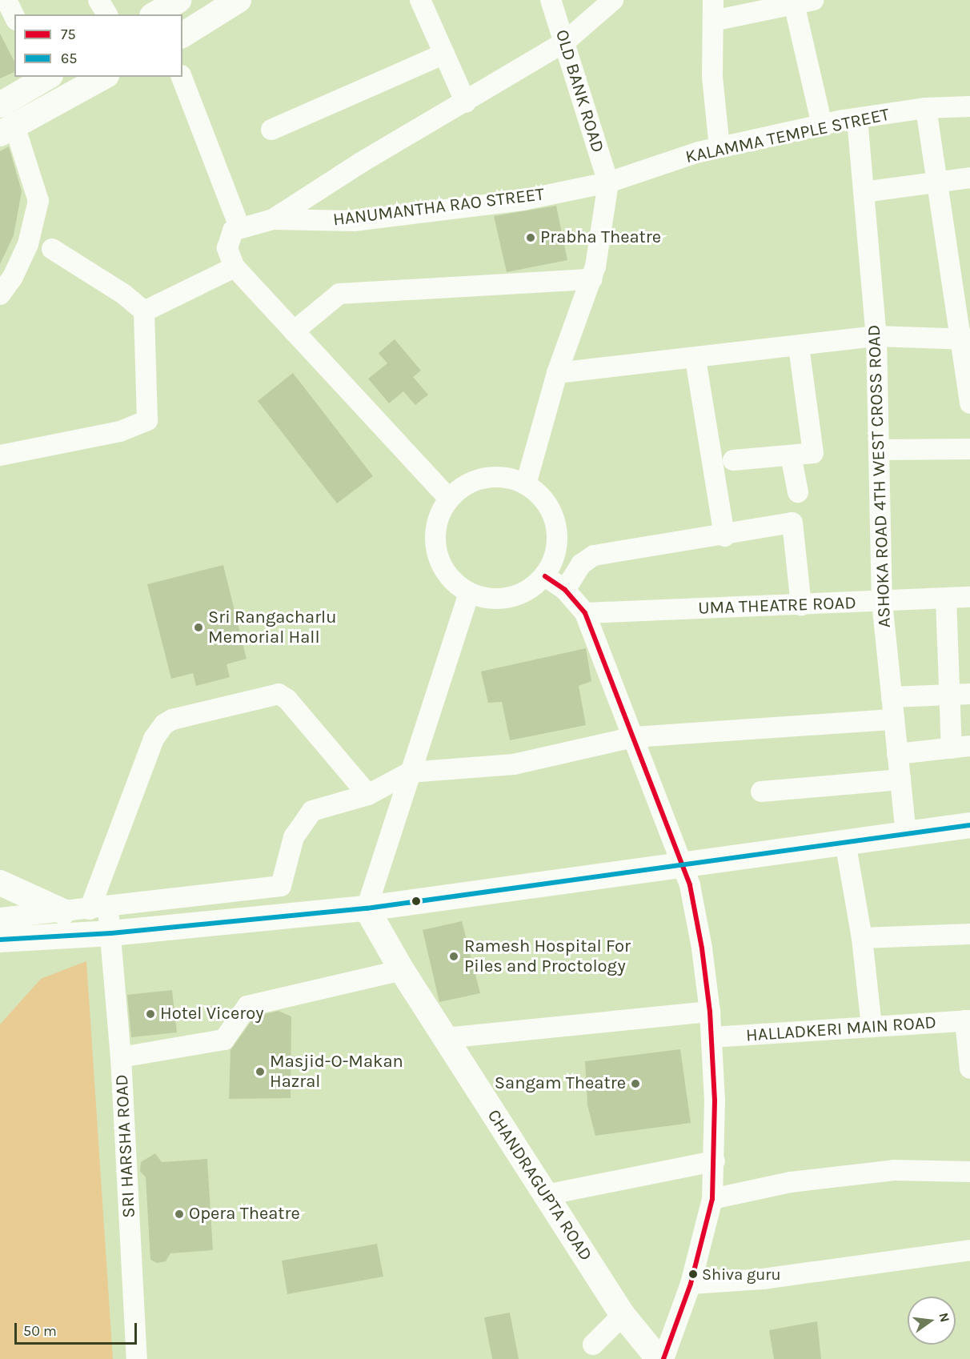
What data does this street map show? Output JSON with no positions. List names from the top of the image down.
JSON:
{
  "streets": {
    "main road": ["CHANDRAGUPTA ROAD"],
    "street": [
      "OLD BANK ROAD",
      "KALAMMA TEMPLE STREET",
      "HANUMANTHA RAO STREET",
      "ASHOKA ROAD 4TH WEST CROSS ROAD",
      "UMA THEATRE ROAD",
      "HALLADKERI MAIN ROAD",
      "SRI HARSHA ROAD"
    ]
  },
  "crossings": [
    ["OLD BANK ROAD", "KALAMMA TEMPLE STREET"],
    ["OLD BANK ROAD", "HANUMANTHA RAO STREET"],
    ["KALAMMA TEMPLE STREET", "HANUMANTHA RAO STREET"],
    ["KALAMMA TEMPLE STREET", "ASHOKA ROAD 4TH WEST CROSS ROAD"],
    ["ASHOKA ROAD 4TH WEST CROSS ROAD", "UMA THEATRE ROAD"]
  ],
  "places": [
    "Prabha Theatre",
    "Sri Rangacharlu Memorial Hall",
    "Ramesh Hospital For Piles and Proctology",
    "Hotel Viceroy",
    "Masjid-O-Makan Hazral",
    "Sangam Theatre",
    "Opera Theatre",
    "Shiva guru"
  ],
  "lines": ["transit line 75", "transit line 65"],
  "legend": ["75", "65"],
  "scale_bar": "50 m",
  "north": "right"
}
